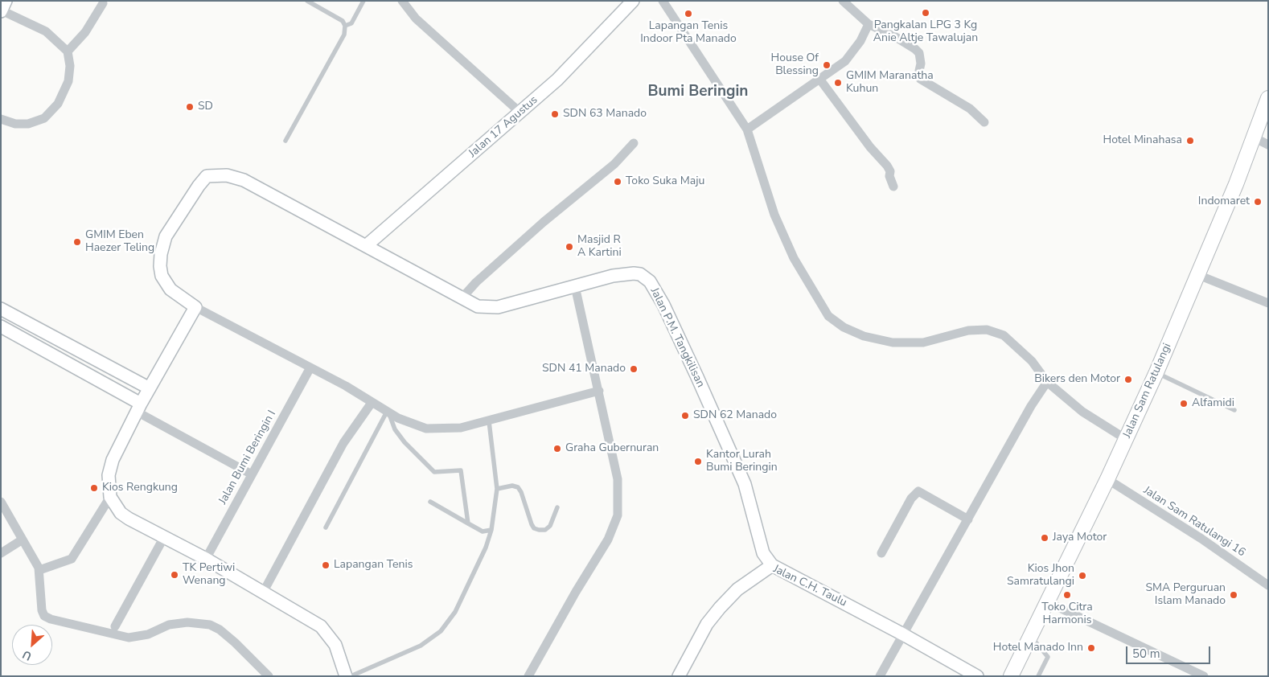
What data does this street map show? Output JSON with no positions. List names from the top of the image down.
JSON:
{
  "streets": {
    "main road": ["Jalan Sam Ratulangi"],
    "street": [
      "Jalan 17 Agustus",
      "Jalan P.M. Tangkilisan",
      "Jalan Bumi Beringin I",
      "Jalan Sam Ratulangi 16",
      "Jalan C.H. Taulu"
    ]
  },
  "crossings": [
    ["Jalan 17 Agustus", "Jalan P.M. Tangkilisan"],
    ["Jalan P.M. Tangkilisan", "Jalan C.H. Taulu"],
    ["Jalan Sam Ratulangi", "Jalan Sam Ratulangi 16"]
  ],
  "districts": ["Bumi Beringin"],
  "places": [
    "Pangkalan LPG 3 Kg Anie Altje Tawalujan",
    "Lapangan Tenis Indoor Pta Manado",
    "House Of Blessing",
    "GMIM Maranatha Kuhun",
    "SD",
    "SDN 63 Manado",
    "Hotel Minahasa",
    "Toko Suka Maju",
    "Indomaret",
    "GMIM Eben Haezer Teling",
    "Masjid R A Kartini",
    "SDN 41 Manado",
    "Bikers den Motor",
    "Alfamidi",
    "SDN 62 Manado",
    "Graha Gubernuran",
    "Kantor Lurah Bumi Beringin",
    "Kios Rengkung",
    "Jaya Motor",
    "Lapangan Tenis",
    "TK Pertiwi Wenang",
    "Kios Jhon Samratulangi",
    "Toko Citra Harmonis",
    "SMA Perguruan Islam Manado",
    "Hotel Manado Inn"
  ],
  "scale_bar": "50 m",
  "north": "bottom left"
}
